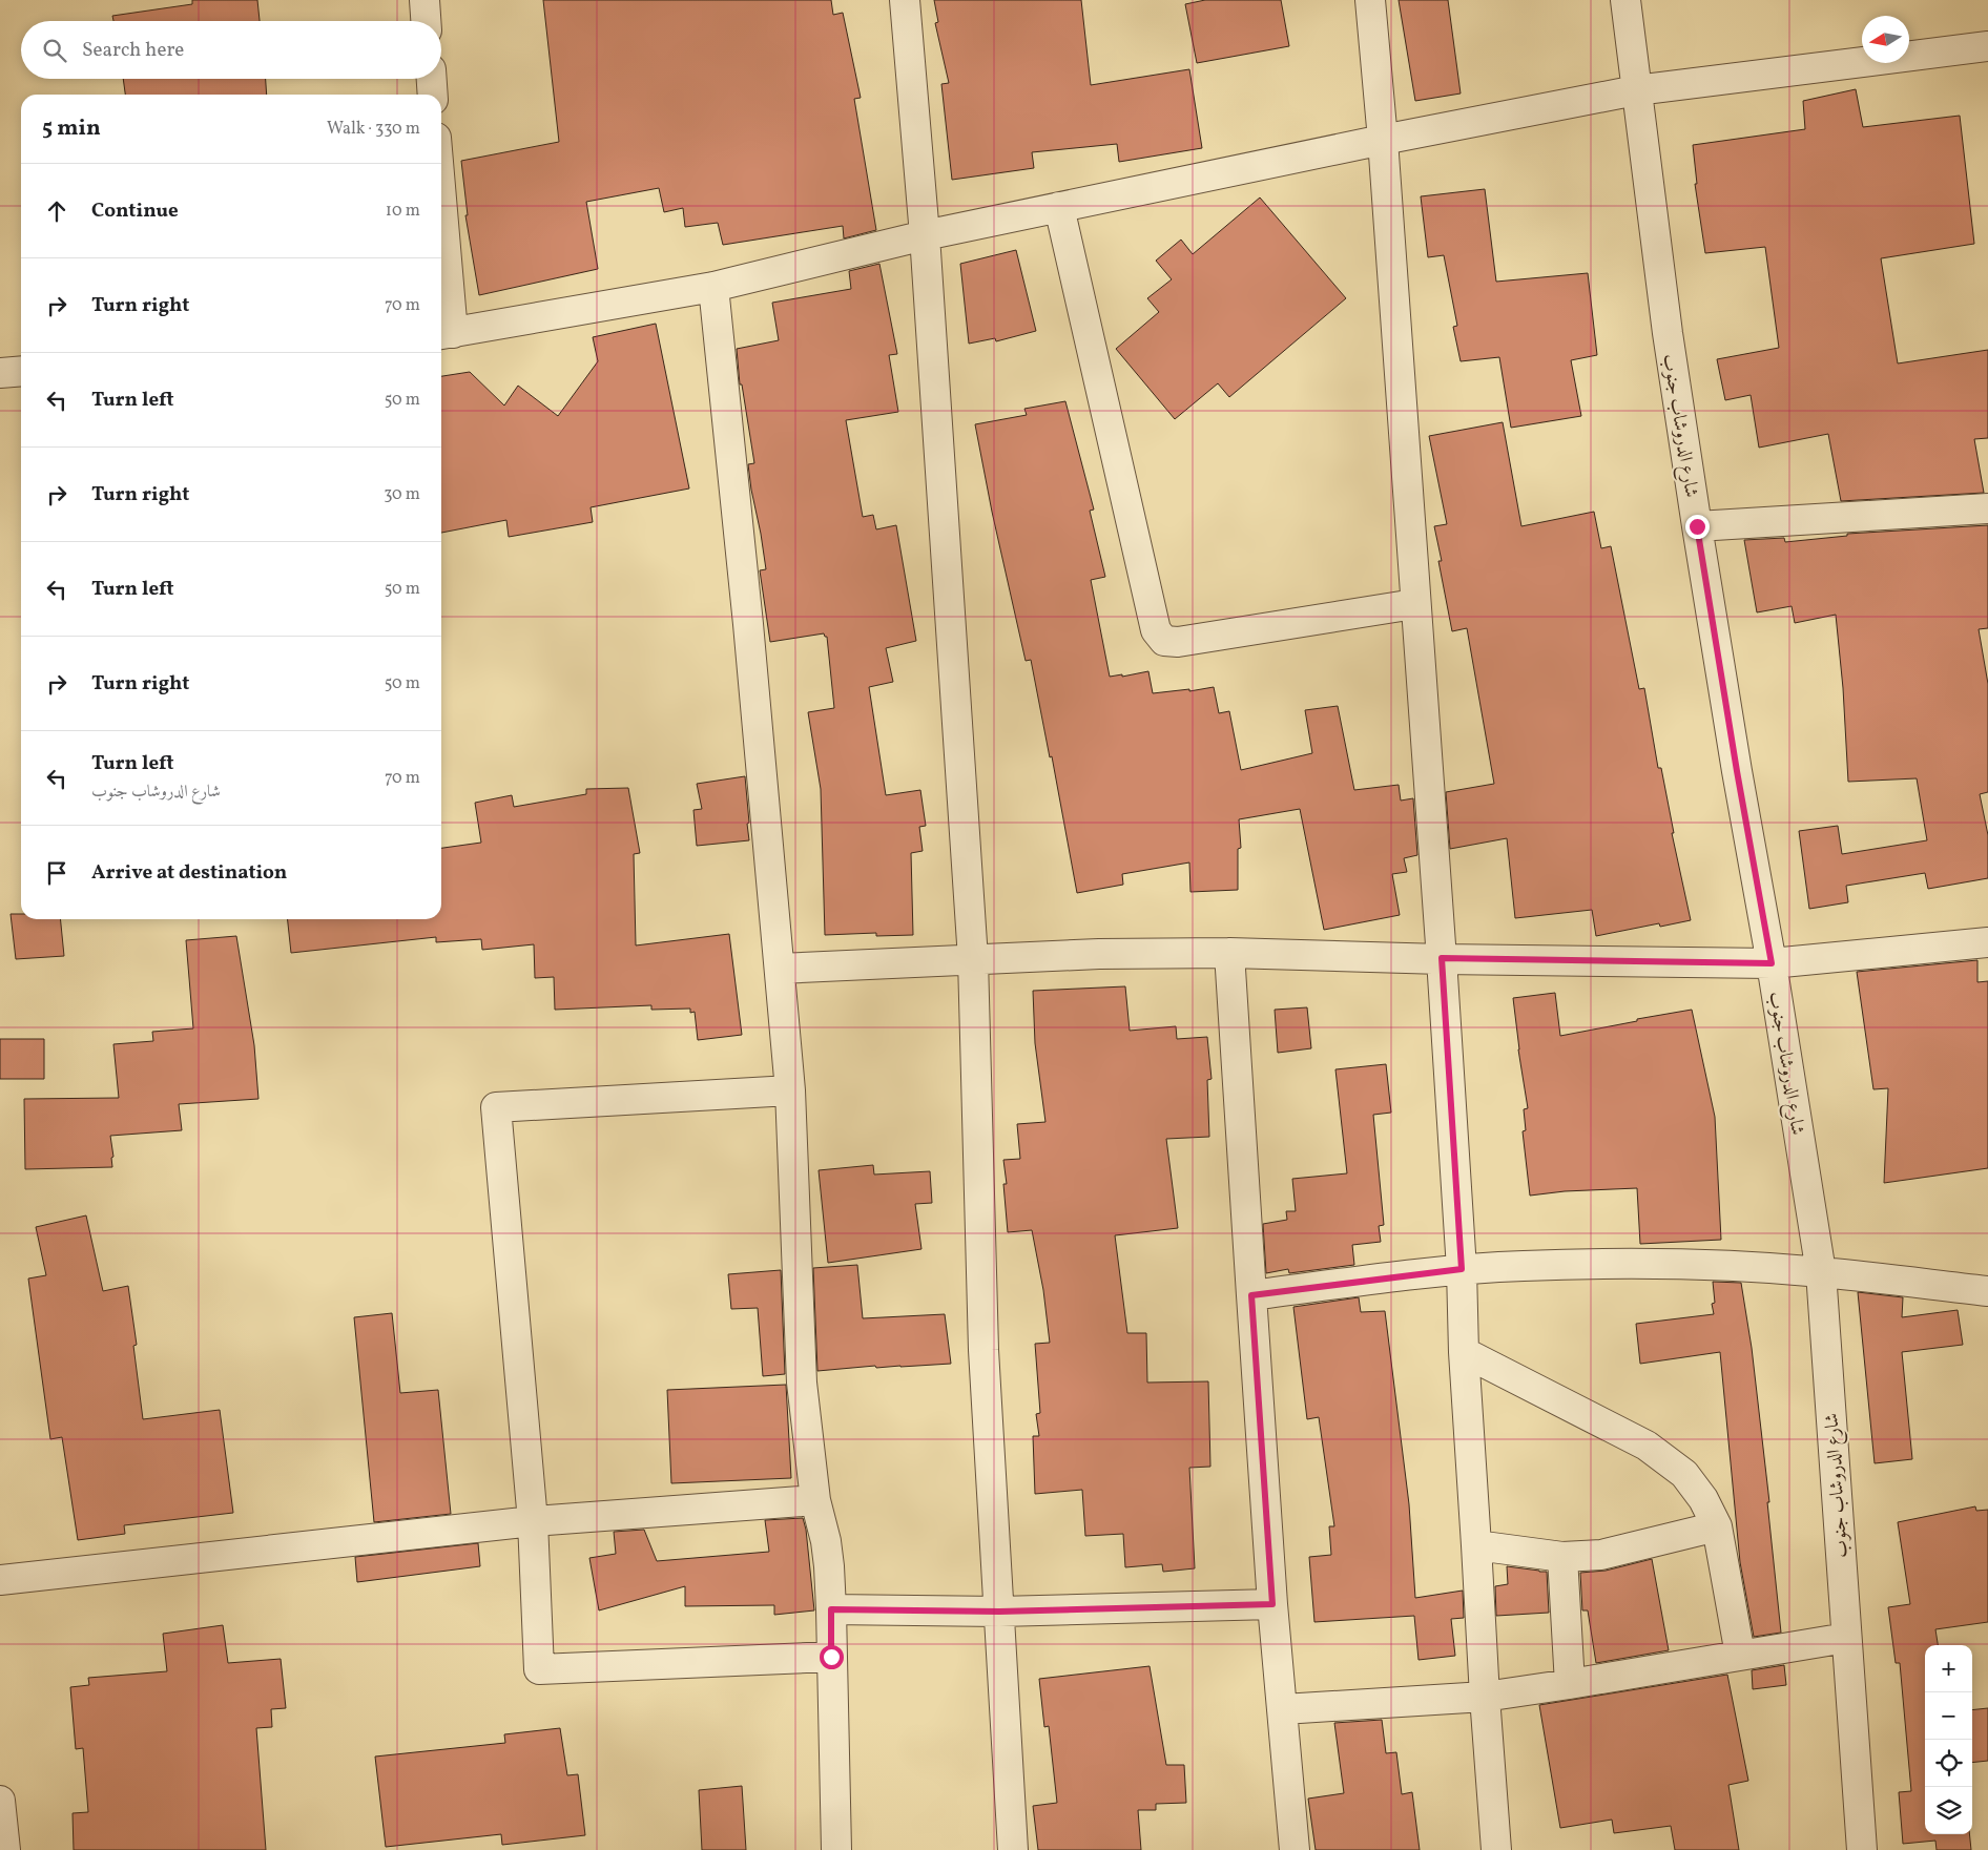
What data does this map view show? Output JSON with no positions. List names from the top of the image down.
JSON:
{
  "streets": {
    "street": ["شارع الدروشاب جنوب"]
  },
  "north": "left",
  "page": {
    "search": "Search here",
    "heading": ["5 min", "Walk · 330 m"],
    "list": [
      ["Continue", "10 m"],
      ["Turn right", "70 m"],
      ["Turn left", "50 m"],
      ["Turn right", "30 m"],
      ["Turn left", "50 m"],
      ["Turn right", "50 m"],
      ["Turn left", "شارع الدروشاب جنوب", "70 m"],
      "Arrive at destination"
    ],
    "map_buttons": ["+", "−"]
  }
}
